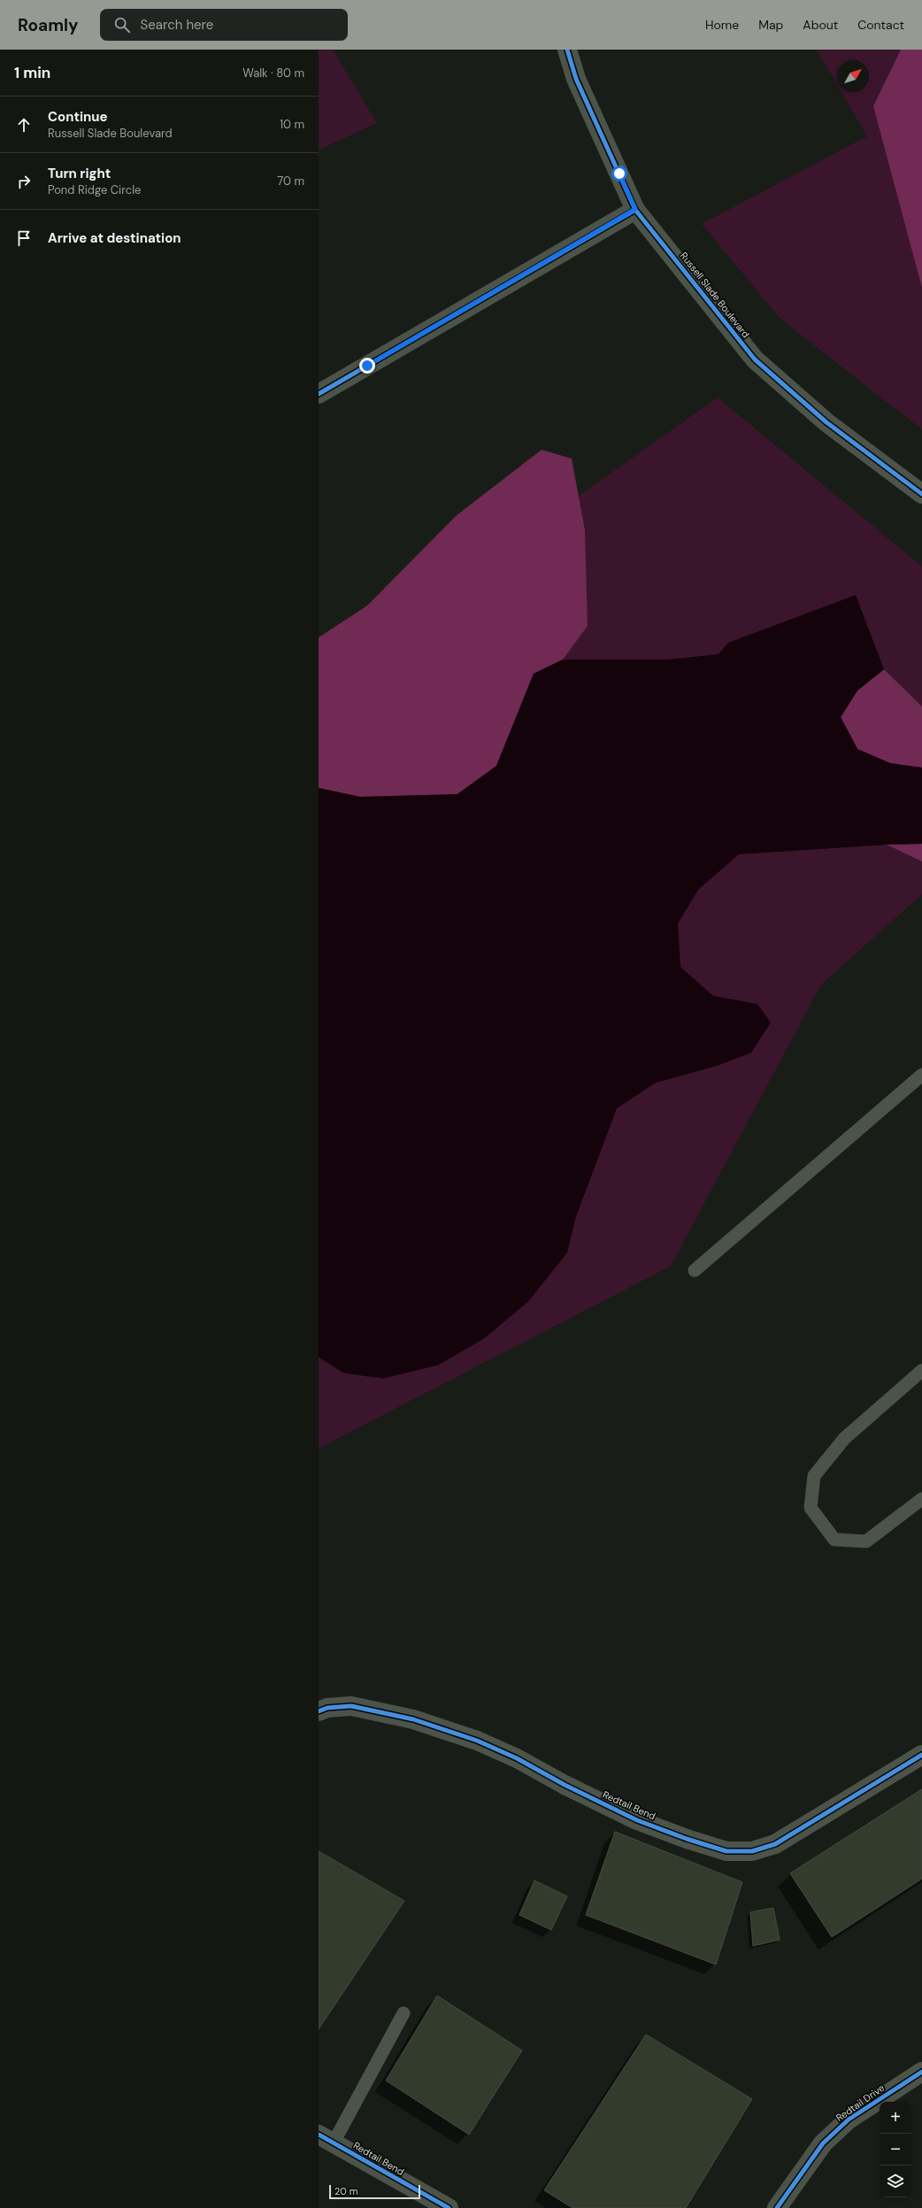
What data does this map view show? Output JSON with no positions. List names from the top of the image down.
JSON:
{
  "streets": {
    "street": ["Russell Slade Boulevard", "Redtail Bend", "Redtail Drive"]
  },
  "scale_bar": "20 m",
  "north": "top right",
  "page": {
    "header": "Roamly",
    "search": "Search here",
    "nav": [
      "Home",
      "Map",
      "About",
      "Contact"
    ],
    "heading": ["1 min", "Walk · 80 m"],
    "list": [
      ["Continue", "Russell Slade Boulevard", "10 m"],
      ["Turn right", "Pond Ridge Circle", "70 m"],
      "Arrive at destination"
    ],
    "map_buttons": ["+", "−"],
    "scale": "20 m"
  }
}
